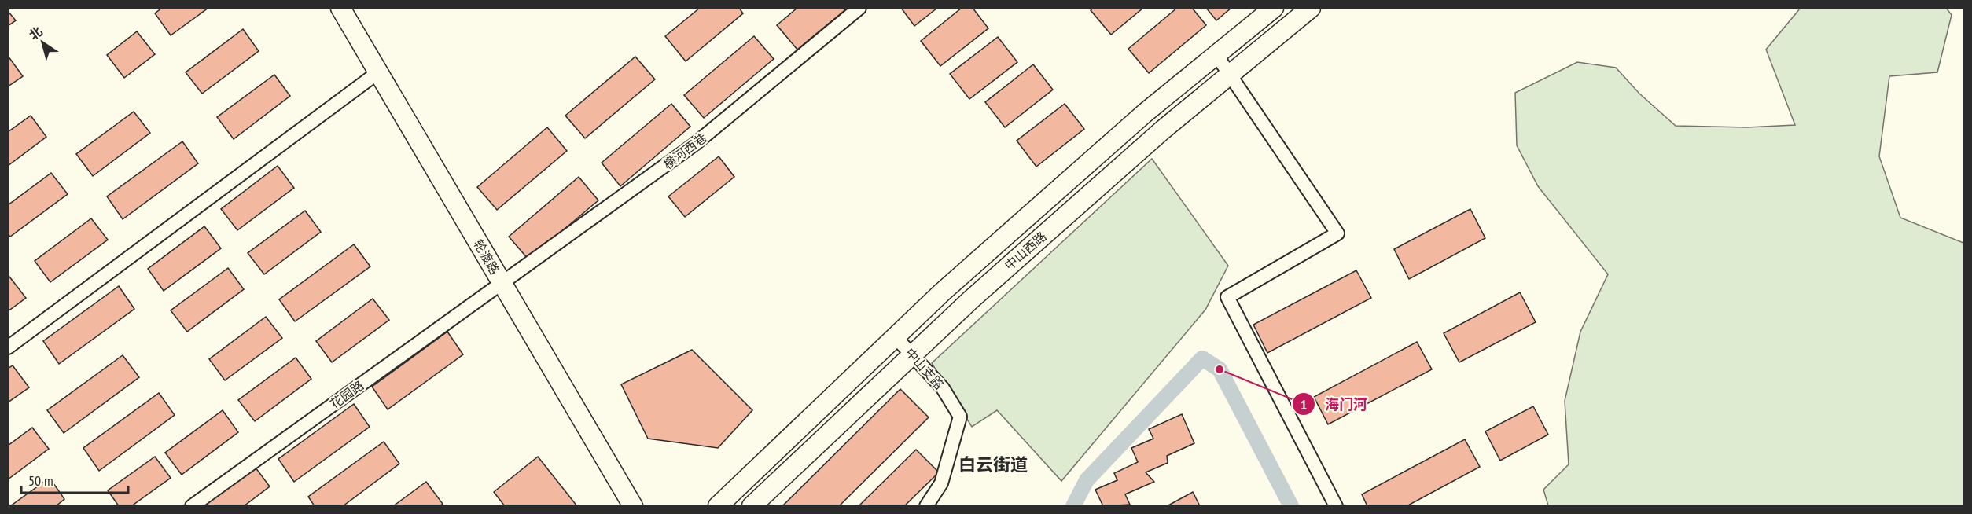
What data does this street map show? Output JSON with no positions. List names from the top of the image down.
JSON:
{
  "streets": {
    "main road": ["中山西路", "轮渡路"],
    "street": ["横河西巷", "中山支路", "花园路"]
  },
  "crossings": [
    ["横河西巷", "轮渡路"],
    ["横河西巷", "花园路"],
    ["中山西路", "中山支路"],
    ["轮渡路", "花园路"]
  ],
  "districts": ["白云街道"],
  "places": ["海门河"],
  "scale_bar": "50 m",
  "north": "top left"
}
